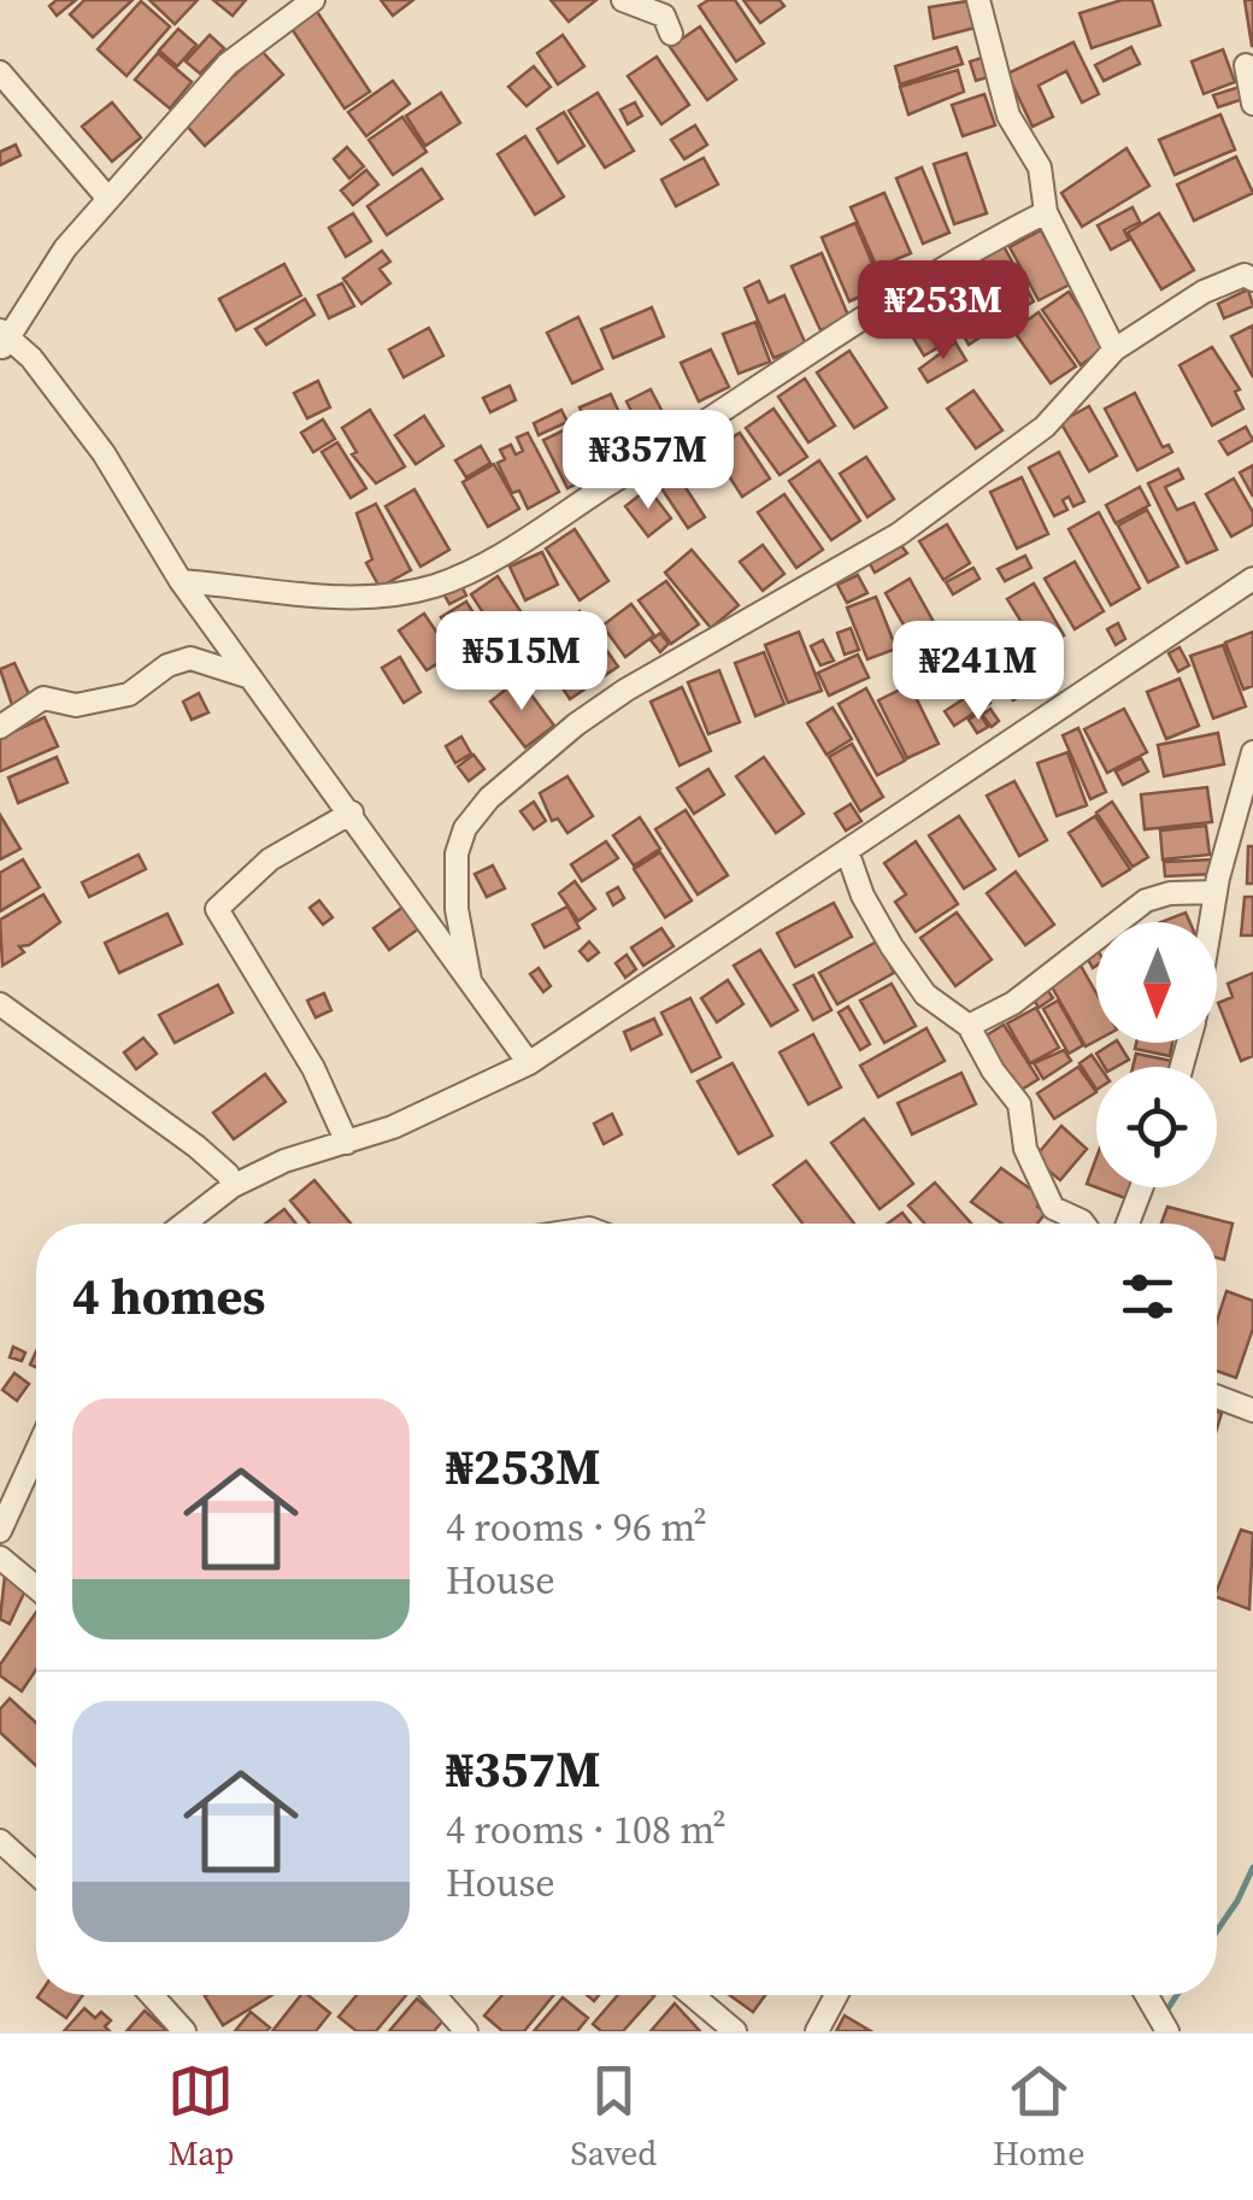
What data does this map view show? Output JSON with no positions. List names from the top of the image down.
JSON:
{
  "north": "bottom",
  "page": {
    "price": [
      "₦253M",
      "₦357M",
      "₦515M",
      "₦241M"
    ],
    "heading": "4 homes",
    "list": [
      {
        "name": "₦253M",
        "note": "4 rooms · 96 m² · House"
      },
      {
        "name": "₦357M",
        "note": "4 rooms · 108 m² · House"
      }
    ],
    "tabs": ["Map", "Saved", "Home"]
  }
}
